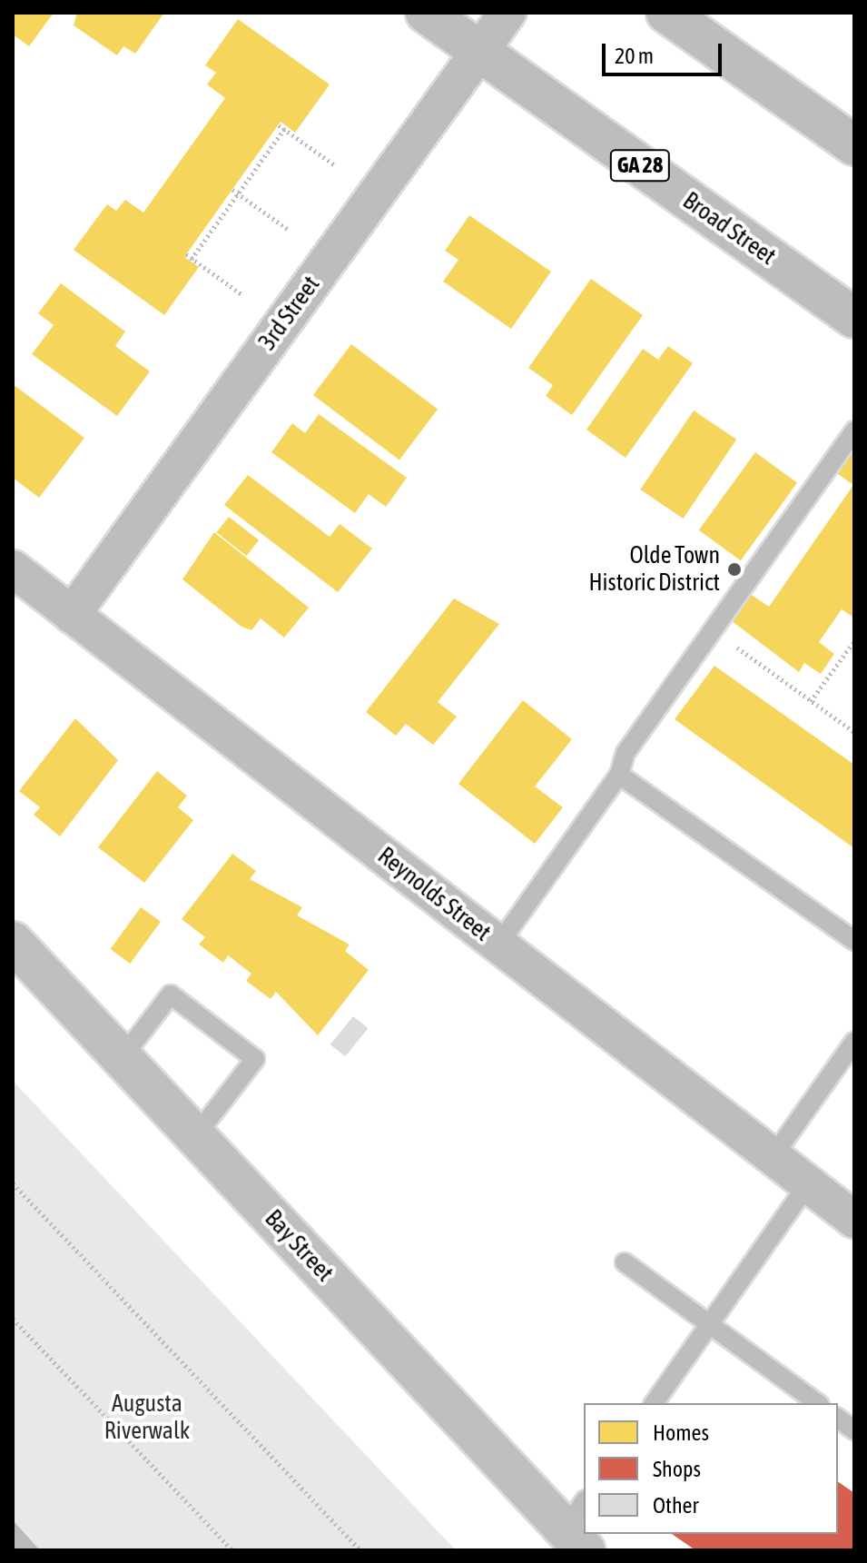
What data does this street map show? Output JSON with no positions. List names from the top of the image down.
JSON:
{
  "streets": {
    "main road": ["GA 28", "Broad Street", "Bay Street"],
    "street": ["3rd Street", "Reynolds Street"]
  },
  "crossings": [
    ["Broad Street", "3rd Street"],
    ["3rd Street", "Reynolds Street"]
  ],
  "parks": ["Augusta Riverwalk"],
  "places": ["Olde Town Historic District"],
  "legend": ["Homes", "Shops", "Other"],
  "scale_bar": "20 m"
}
